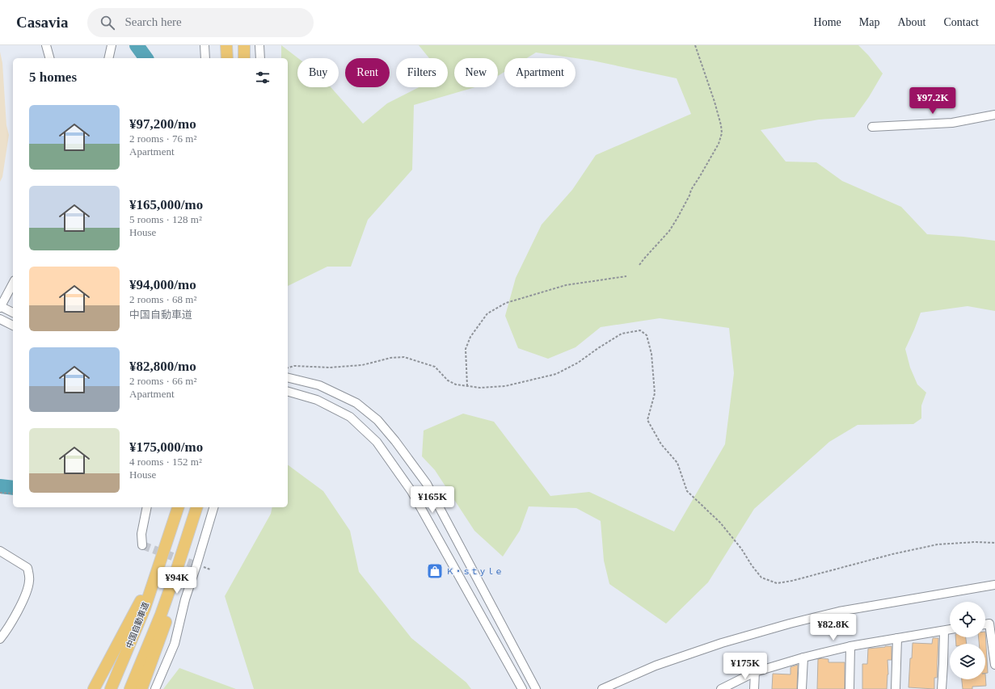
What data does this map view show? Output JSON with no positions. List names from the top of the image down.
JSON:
{
  "streets": {
    "highway": ["中国自動車道"]
  },
  "places": {
    "shop": ["Ｋ・ｓｔｙｌｅ"]
  },
  "page": {
    "header": "Casavia",
    "search": "Search here",
    "nav": [
      "Home",
      "Map",
      "About",
      "Contact"
    ],
    "chip": [
      "Buy",
      "Rent",
      "Filters",
      "New",
      "Apartment"
    ],
    "heading": "5 homes",
    "price": [
      "¥97.2K",
      "¥165K",
      "¥94K",
      "¥82.8K",
      "¥175K"
    ],
    "list": [
      {
        "name": "¥97,200/mo",
        "note": "2 rooms · 76 m² · Apartment"
      },
      {
        "name": "¥165,000/mo",
        "note": "5 rooms · 128 m² · House"
      },
      {
        "name": "¥94,000/mo",
        "note": "2 rooms · 68 m² · 中国自動車道"
      },
      {
        "name": "¥82,800/mo",
        "note": "2 rooms · 66 m² · Apartment"
      },
      {
        "name": "¥175,000/mo",
        "note": "4 rooms · 152 m² · House"
      }
    ]
  }
}
